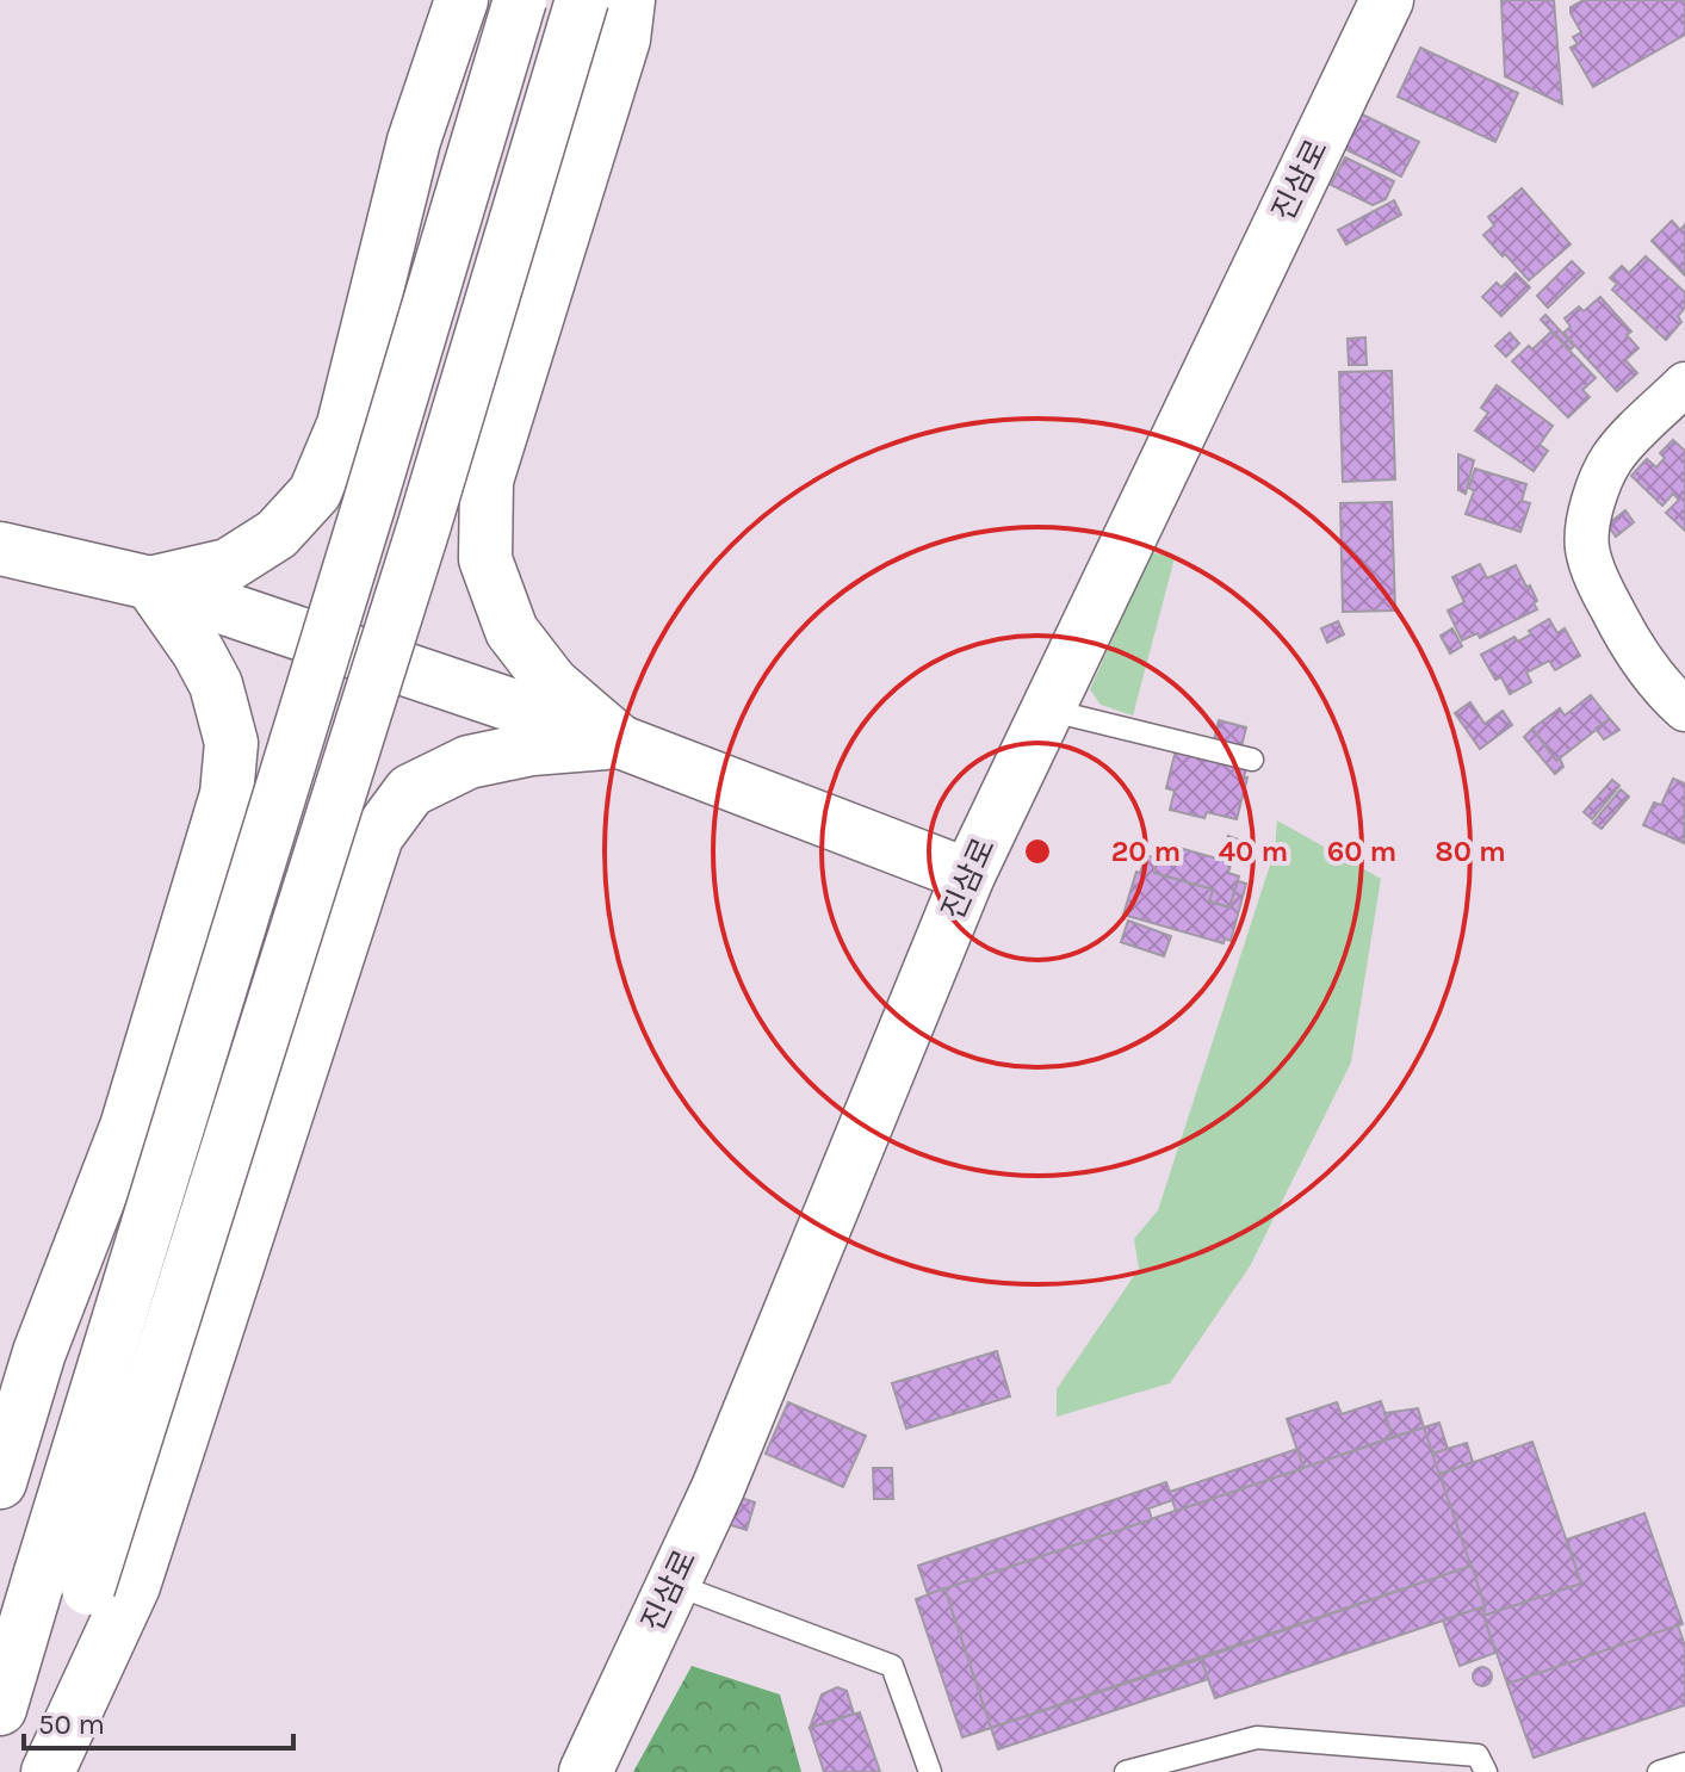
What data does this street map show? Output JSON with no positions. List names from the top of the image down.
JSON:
{
  "streets": {
    "main road": ["진삼로"]
  },
  "scale_bar": "50 m",
  "rings": [
    "20 m",
    "40 m",
    "60 m",
    "80 m"
  ]
}
